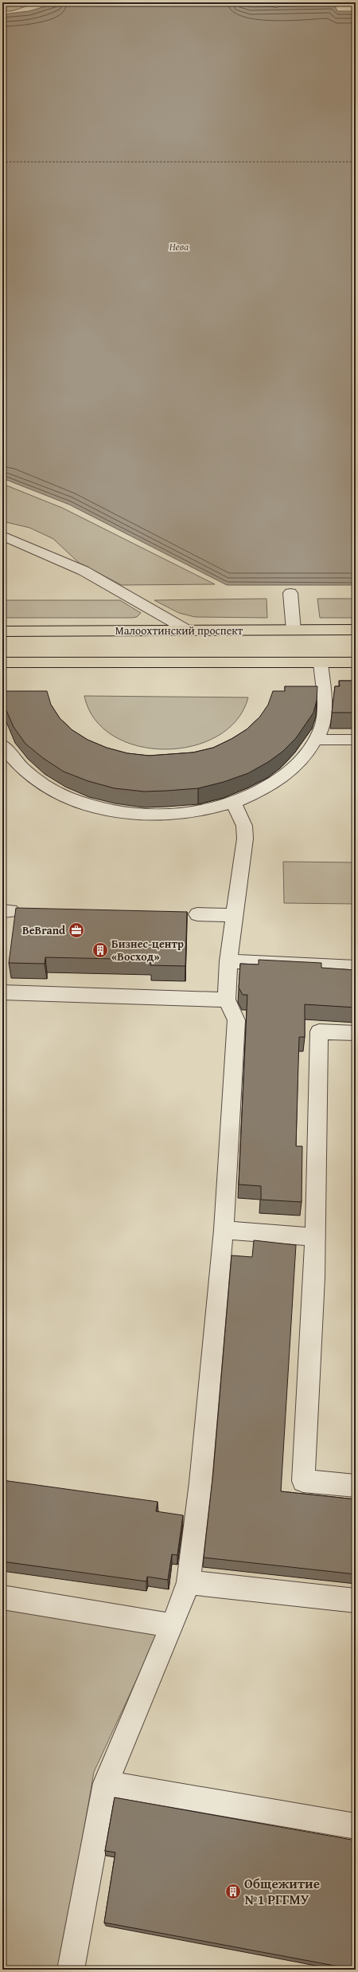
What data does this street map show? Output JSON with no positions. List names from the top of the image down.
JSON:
{
  "streets": {
    "main road": ["Малоохтинский проспект"]
  },
  "water": ["Нева"],
  "places": {
    "office": ["BeBrand"],
    "building": ["Бизнес-центр «Восход»", "Общежитие №1 РГГМУ"]
  }
}
